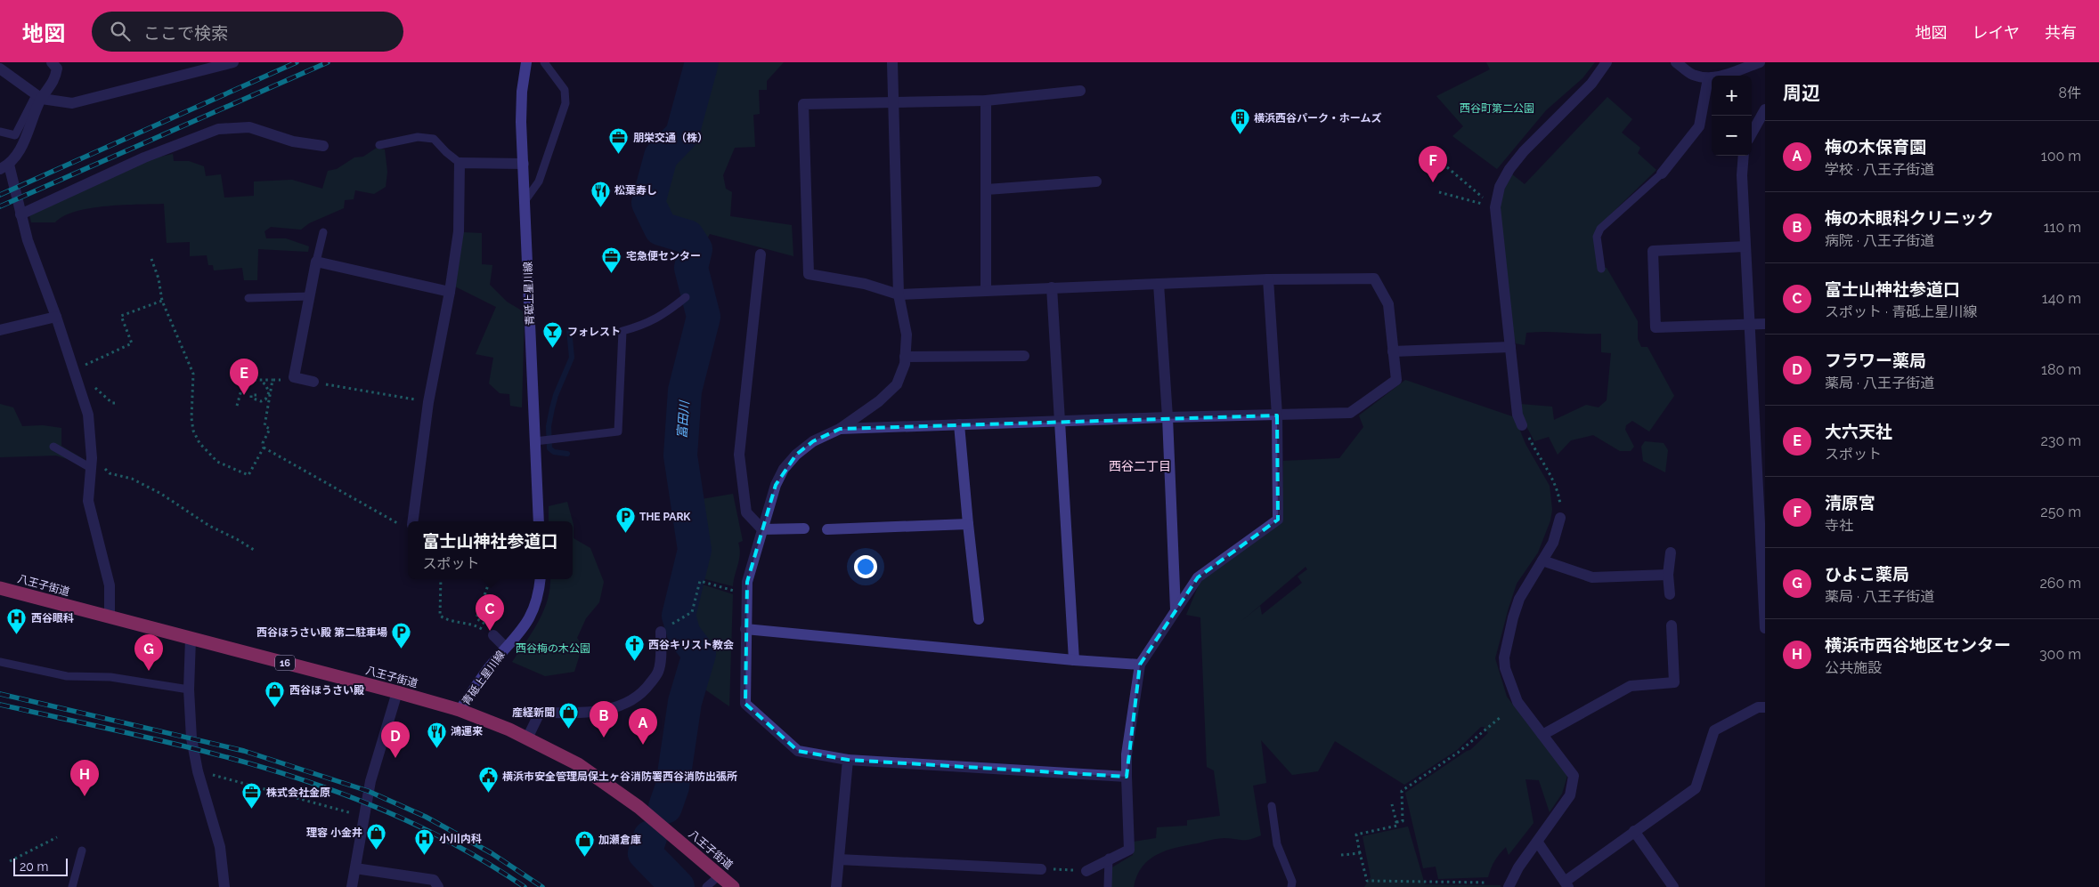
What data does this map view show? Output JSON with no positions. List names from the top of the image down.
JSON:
{
  "streets": {
    "highway": ["八王子街道", "16"],
    "main road": ["青砥上星川線"]
  },
  "crossings": [
    ["青砥上星川線", "八王子街道"]
  ],
  "districts": ["西谷二丁目"],
  "water": ["富田川"],
  "parks": ["西谷町第二公園", "西谷梅の木公園"],
  "places": {
    "building": ["横浜西谷パーク・ホームズ"],
    "office": ["朋栄交通（株）", "宅急便センター", "株式会社金原"],
    "restaurant": ["松葉寿し", "鴻運来"],
    "bar": ["フォレスト"],
    "parking": ["THE PARK", "西谷ほうさい殿 第二駐車場"],
    "hospital": ["西谷眼科", "小川内科"],
    "church": ["西谷キリスト教会"],
    "shop": [
      "西谷ほうさい殿",
      "産経新聞",
      "理容 小金井",
      "加瀬倉庫"
    ],
    "public building": ["横浜市安全管理局保土ヶ谷消防署西谷消防出張所"]
  },
  "scale_bar": "20 m",
  "page": {
    "header": "地図",
    "search": "ここで検索",
    "nav": ["地図", "レイヤ", "共有"],
    "heading": ["周辺", "8件"],
    "map_buttons": ["+", "−"],
    "list": [
      {
        "mark": "A",
        "name": "梅の木保育園",
        "note": "学校 · 八王子街道",
        "value": "100 m"
      },
      {
        "mark": "B",
        "name": "梅の木眼科クリニック",
        "note": "病院 · 八王子街道",
        "value": "110 m"
      },
      {
        "mark": "C",
        "name": "富士山神社参道口",
        "note": "スポット · 青砥上星川線",
        "value": "140 m"
      },
      {
        "mark": "D",
        "name": "フラワー薬局",
        "note": "薬局 · 八王子街道",
        "value": "180 m"
      },
      {
        "mark": "E",
        "name": "大六天社",
        "note": "スポット",
        "value": "230 m"
      },
      {
        "mark": "F",
        "name": "清原宮",
        "note": "寺社",
        "value": "250 m"
      },
      {
        "mark": "G",
        "name": "ひよこ薬局",
        "note": "薬局 · 八王子街道",
        "value": "260 m"
      },
      {
        "mark": "H",
        "name": "横浜市西谷地区センター",
        "note": "公共施設",
        "value": "300 m"
      }
    ],
    "pins": [
      "F",
      "E",
      "C",
      "G",
      "B",
      "A",
      "D",
      "H"
    ],
    "popup": ["富士山神社参道口", "スポット"],
    "scale": "20 m"
  }
}
